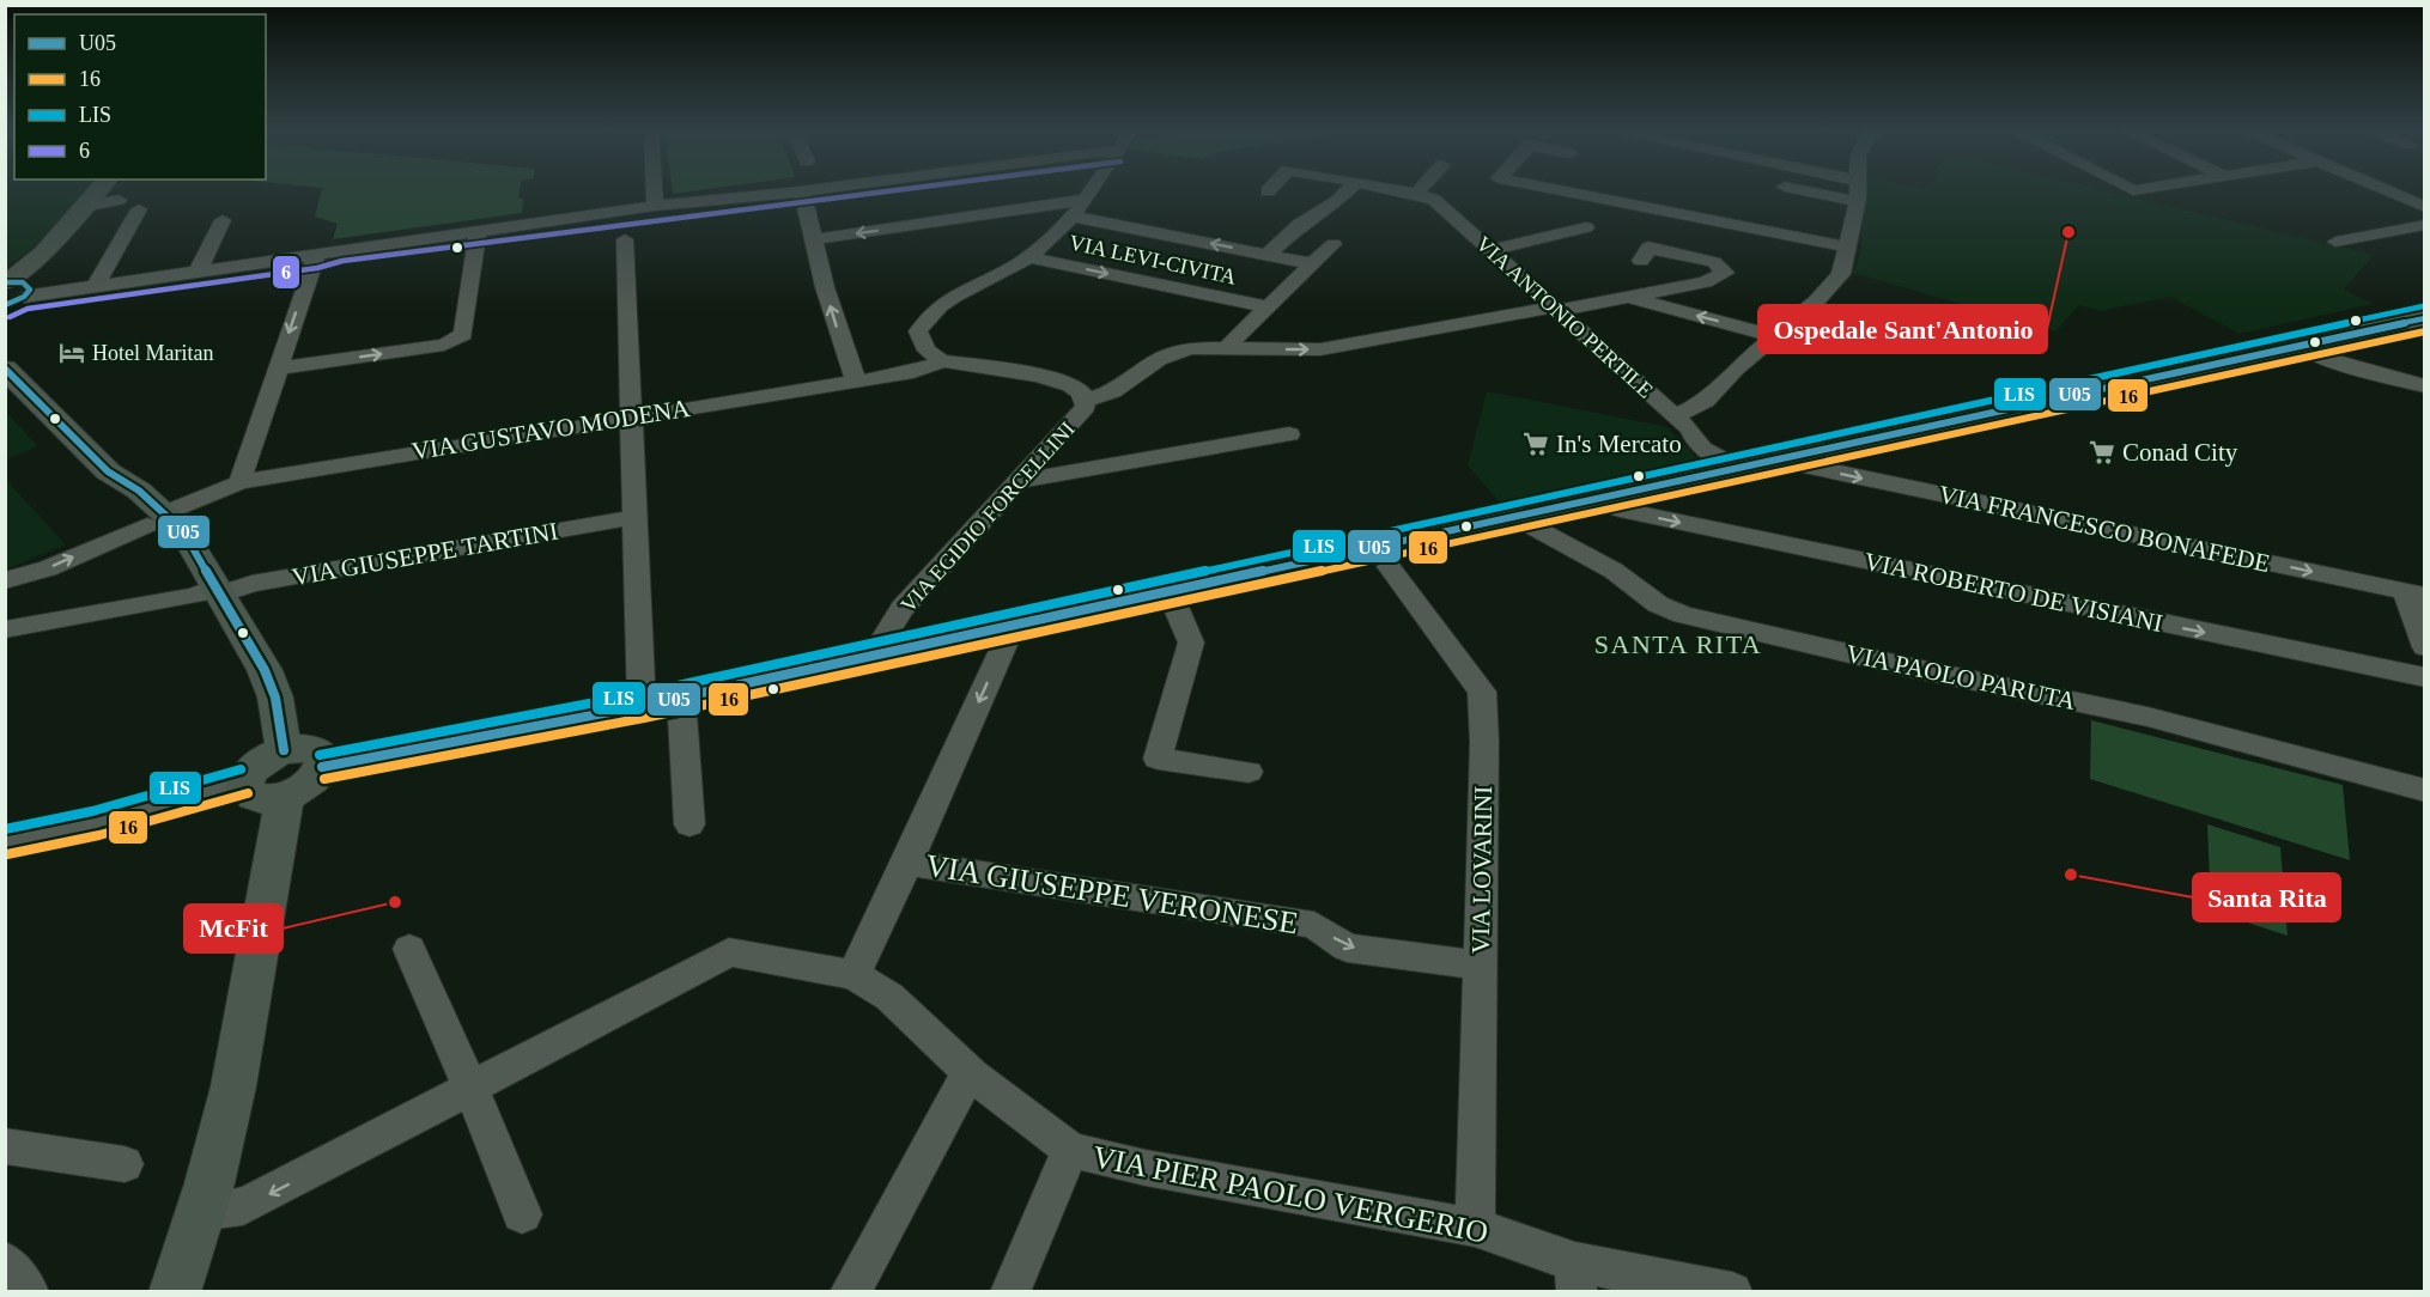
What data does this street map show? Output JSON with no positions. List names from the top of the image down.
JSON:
{
  "streets": {
    "street": [
      "VIA LEVI-CIVITA",
      "VIA ANTONIO PERTILE",
      "VIA GUSTAVO MODENA",
      "VIA EGIDIO FORCELLINI",
      "VIA FRANCESCO BONAFEDE",
      "VIA GIUSEPPE TARTINI",
      "VIA ROBERTO DE VISIANI",
      "VIA PAOLO PARUTA",
      "VIA LOVARINI",
      "VIA GIUSEPPE VERONESE",
      "VIA PIER PAOLO VERGERIO"
    ]
  },
  "crossings": [
    ["VIA GUSTAVO MODENA", "VIA EGIDIO FORCELLINI"],
    ["VIA LOVARINI", "VIA GIUSEPPE VERONESE"],
    ["VIA LOVARINI", "VIA PIER PAOLO VERGERIO"]
  ],
  "one_way": ["VIA FRANCESCO BONAFEDE", "VIA ROBERTO DE VISIANI", "VIA GIUSEPPE VERONESE"],
  "districts": ["SANTA RITA"],
  "places": {
    "other": ["Ospedale Sant'Antonio", "Santa Rita", "McFit"],
    "hotel": ["Hotel Maritan"],
    "supermarket": ["In's Mercato", "Conad City"]
  },
  "lines": [
    "transit line 6",
    "transit line U05",
    "transit line LIS",
    "transit line 16"
  ],
  "legend": [
    "U05",
    "16",
    "LIS",
    "6"
  ]
}
